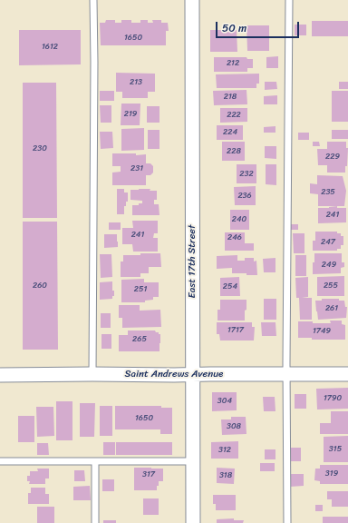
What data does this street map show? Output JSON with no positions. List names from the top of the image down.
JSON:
{
  "streets": {
    "street": ["East 17th Street", "Saint Andrews Avenue"]
  },
  "crossings": [
    ["East 17th Street", "Saint Andrews Avenue"]
  ],
  "house_numbers": [
    "1650",
    "1612",
    "212",
    "213",
    "218",
    "219",
    "222",
    "224",
    "230",
    "228",
    "229",
    "231",
    "232",
    "235",
    "236",
    "241",
    "240",
    "241",
    "246",
    "247",
    "249",
    "260",
    "255",
    "254",
    "251",
    "261",
    "1717",
    "1749",
    "265",
    "1790",
    "304",
    "1650",
    "308",
    "315",
    "312",
    "319",
    "317",
    "318"
  ],
  "scale_bar": "50 m"
}
